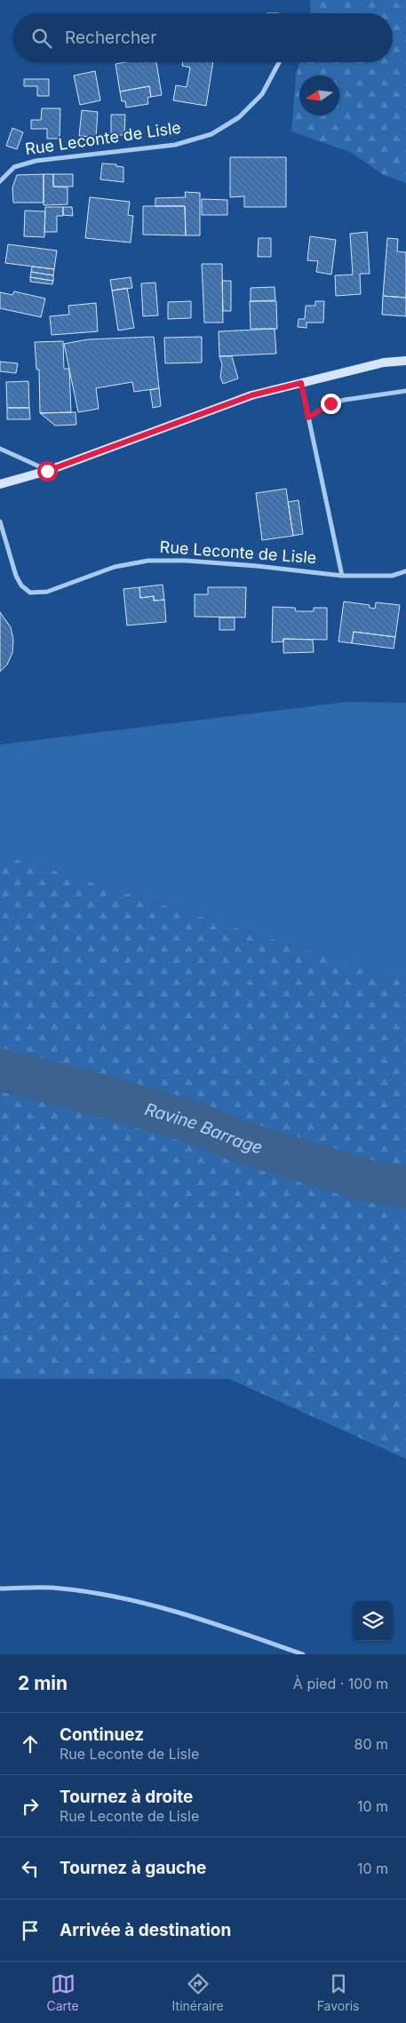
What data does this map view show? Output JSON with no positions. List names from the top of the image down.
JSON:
{
  "streets": {
    "street": ["Rue Leconte de Lisle"]
  },
  "water": ["Ravine Barrage"],
  "north": "left",
  "page": {
    "search": "Rechercher",
    "heading": ["2 min", "À pied · 100 m"],
    "list": [
      ["Continuez", "Rue Leconte de Lisle", "80 m"],
      ["Tournez à droite", "Rue Leconte de Lisle", "10 m"],
      ["Tournez à gauche", "10 m"],
      "Arrivée à destination"
    ],
    "nav": ["Carte", "Itinéraire", "Favoris"]
  }
}
